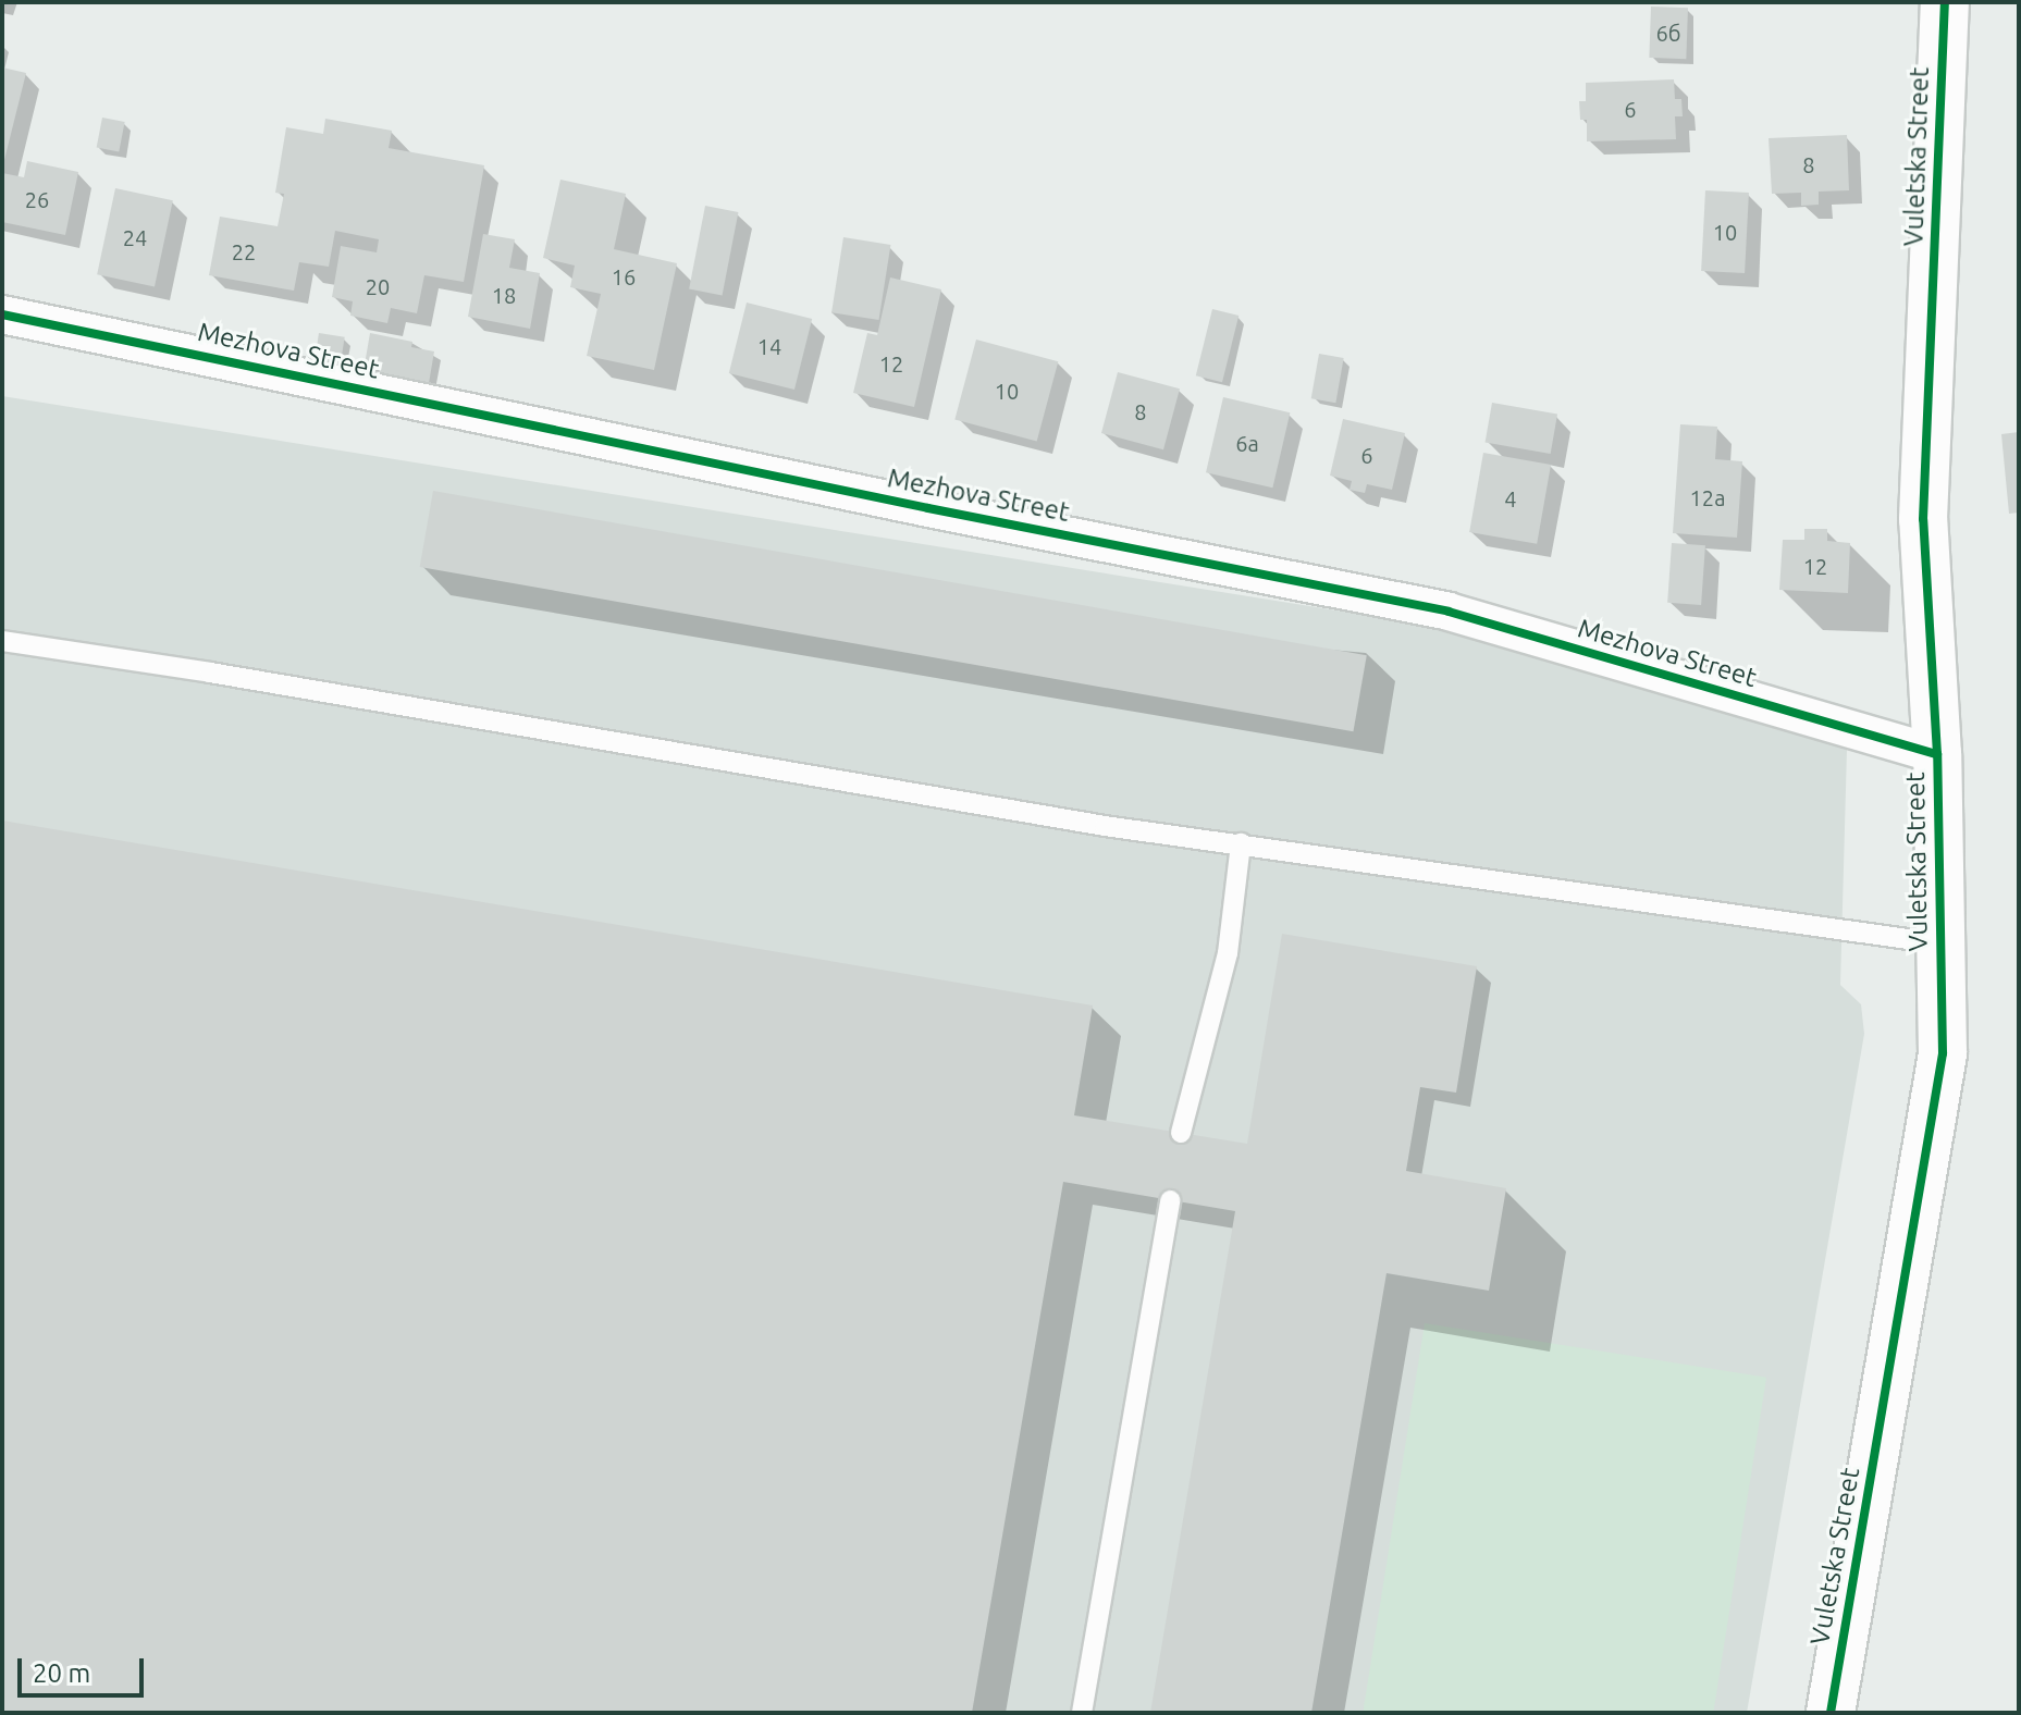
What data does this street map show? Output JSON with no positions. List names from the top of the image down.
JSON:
{
  "streets": {
    "street": ["Vuletska Street", "Mezhova Street"]
  },
  "crossings": [
    ["Vuletska Street", "Mezhova Street"]
  ],
  "house_numbers": [
    "6б",
    "6",
    "8",
    "26",
    "10",
    "24",
    "22",
    "16",
    "20",
    "18",
    "14",
    "12",
    "10",
    "8",
    "6а",
    "6",
    "12а",
    "4",
    "12"
  ],
  "scale_bar": "20 m"
}
